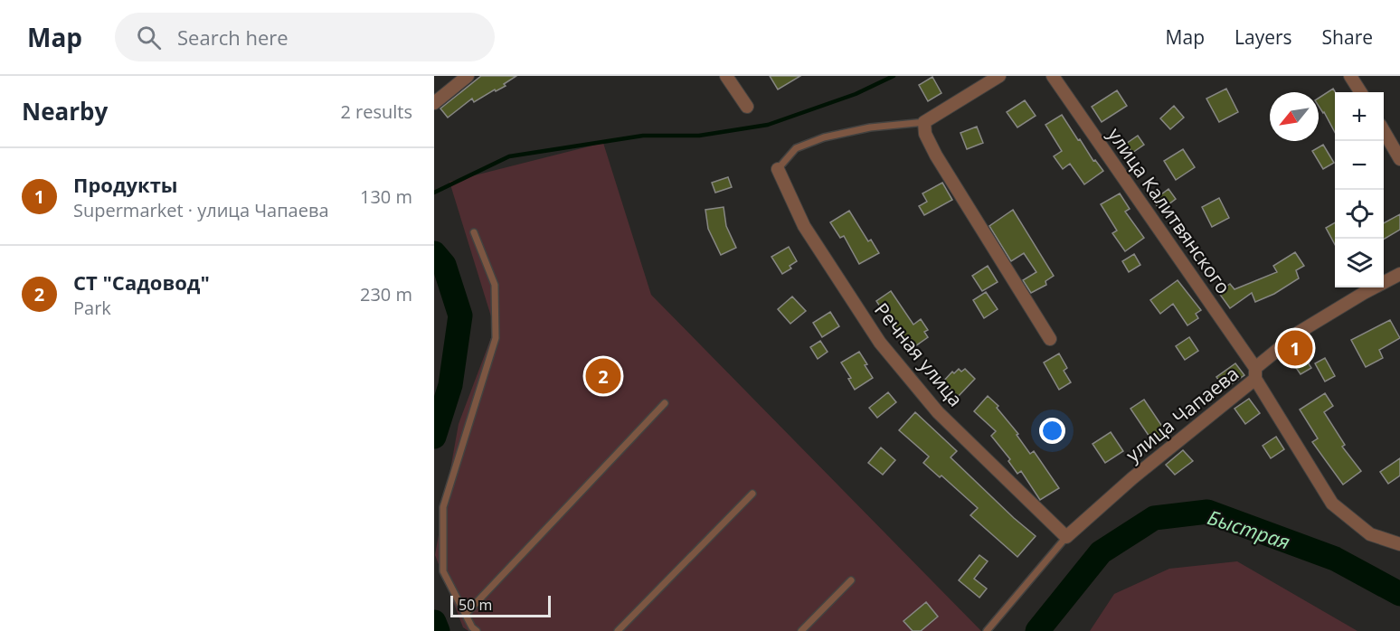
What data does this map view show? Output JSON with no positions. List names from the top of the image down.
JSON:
{
  "streets": {
    "street": ["улица Калитвянского", "Речная улица", "улица Чапаева"]
  },
  "crossings": [
    ["улица Калитвянского", "улица Чапаева"],
    ["Речная улица", "улица Чапаева"]
  ],
  "water": ["Быстрая"],
  "scale_bar": "50 m",
  "north": "bottom left",
  "page": {
    "header": "Map",
    "search": "Search here",
    "nav": ["Map", "Layers", "Share"],
    "heading": ["Nearby", "2 results"],
    "map_buttons": ["+", "−"],
    "list": [
      {
        "mark": "1",
        "name": "Продукты",
        "note": "Supermarket · улица Чапаева",
        "value": "130 m"
      },
      {
        "mark": "2",
        "name": "СТ \"Садовод\"",
        "note": "Park",
        "value": "230 m"
      }
    ],
    "pins": ["1", "2"],
    "scale": "50 m"
  }
}
